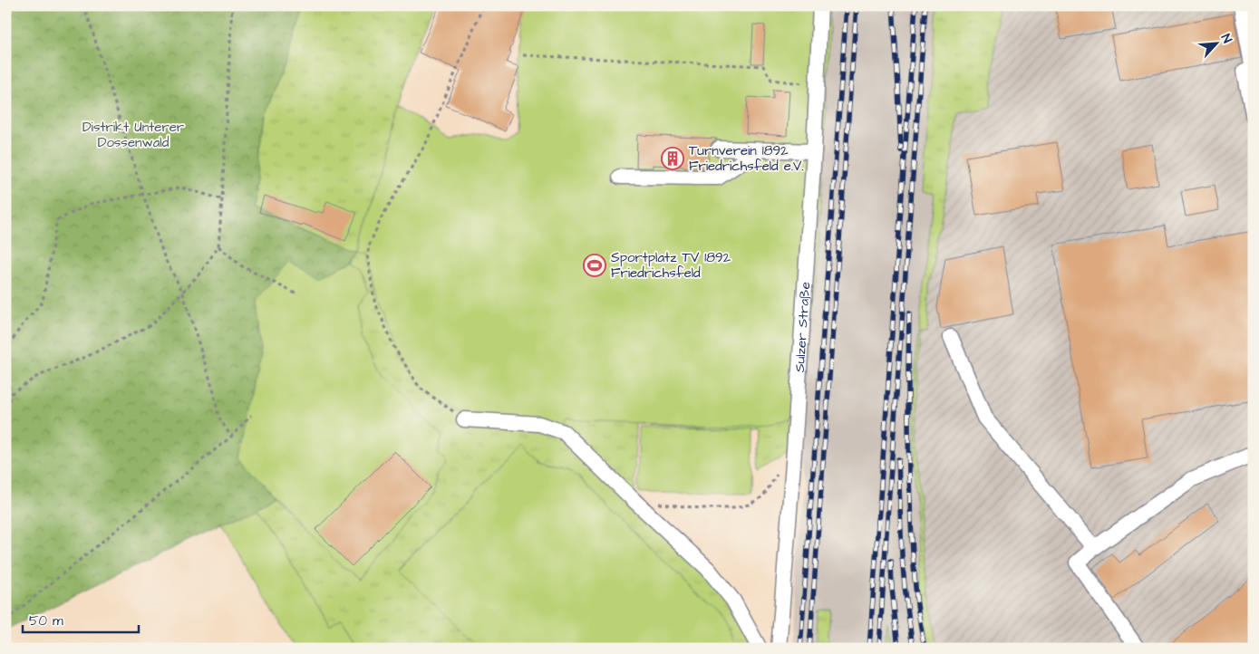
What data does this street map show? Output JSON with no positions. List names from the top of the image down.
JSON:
{
  "streets": {
    "street": ["Sulzer Straße"]
  },
  "parks": ["Distrikt Unterer Dossenwald"],
  "places": {
    "building": ["Turnverein 1892 Friedrichsfeld e.V."],
    "sports": ["Sportplatz TV 1892 Friedrichsfeld"]
  },
  "scale_bar": "50 m",
  "north": "top right"
}
